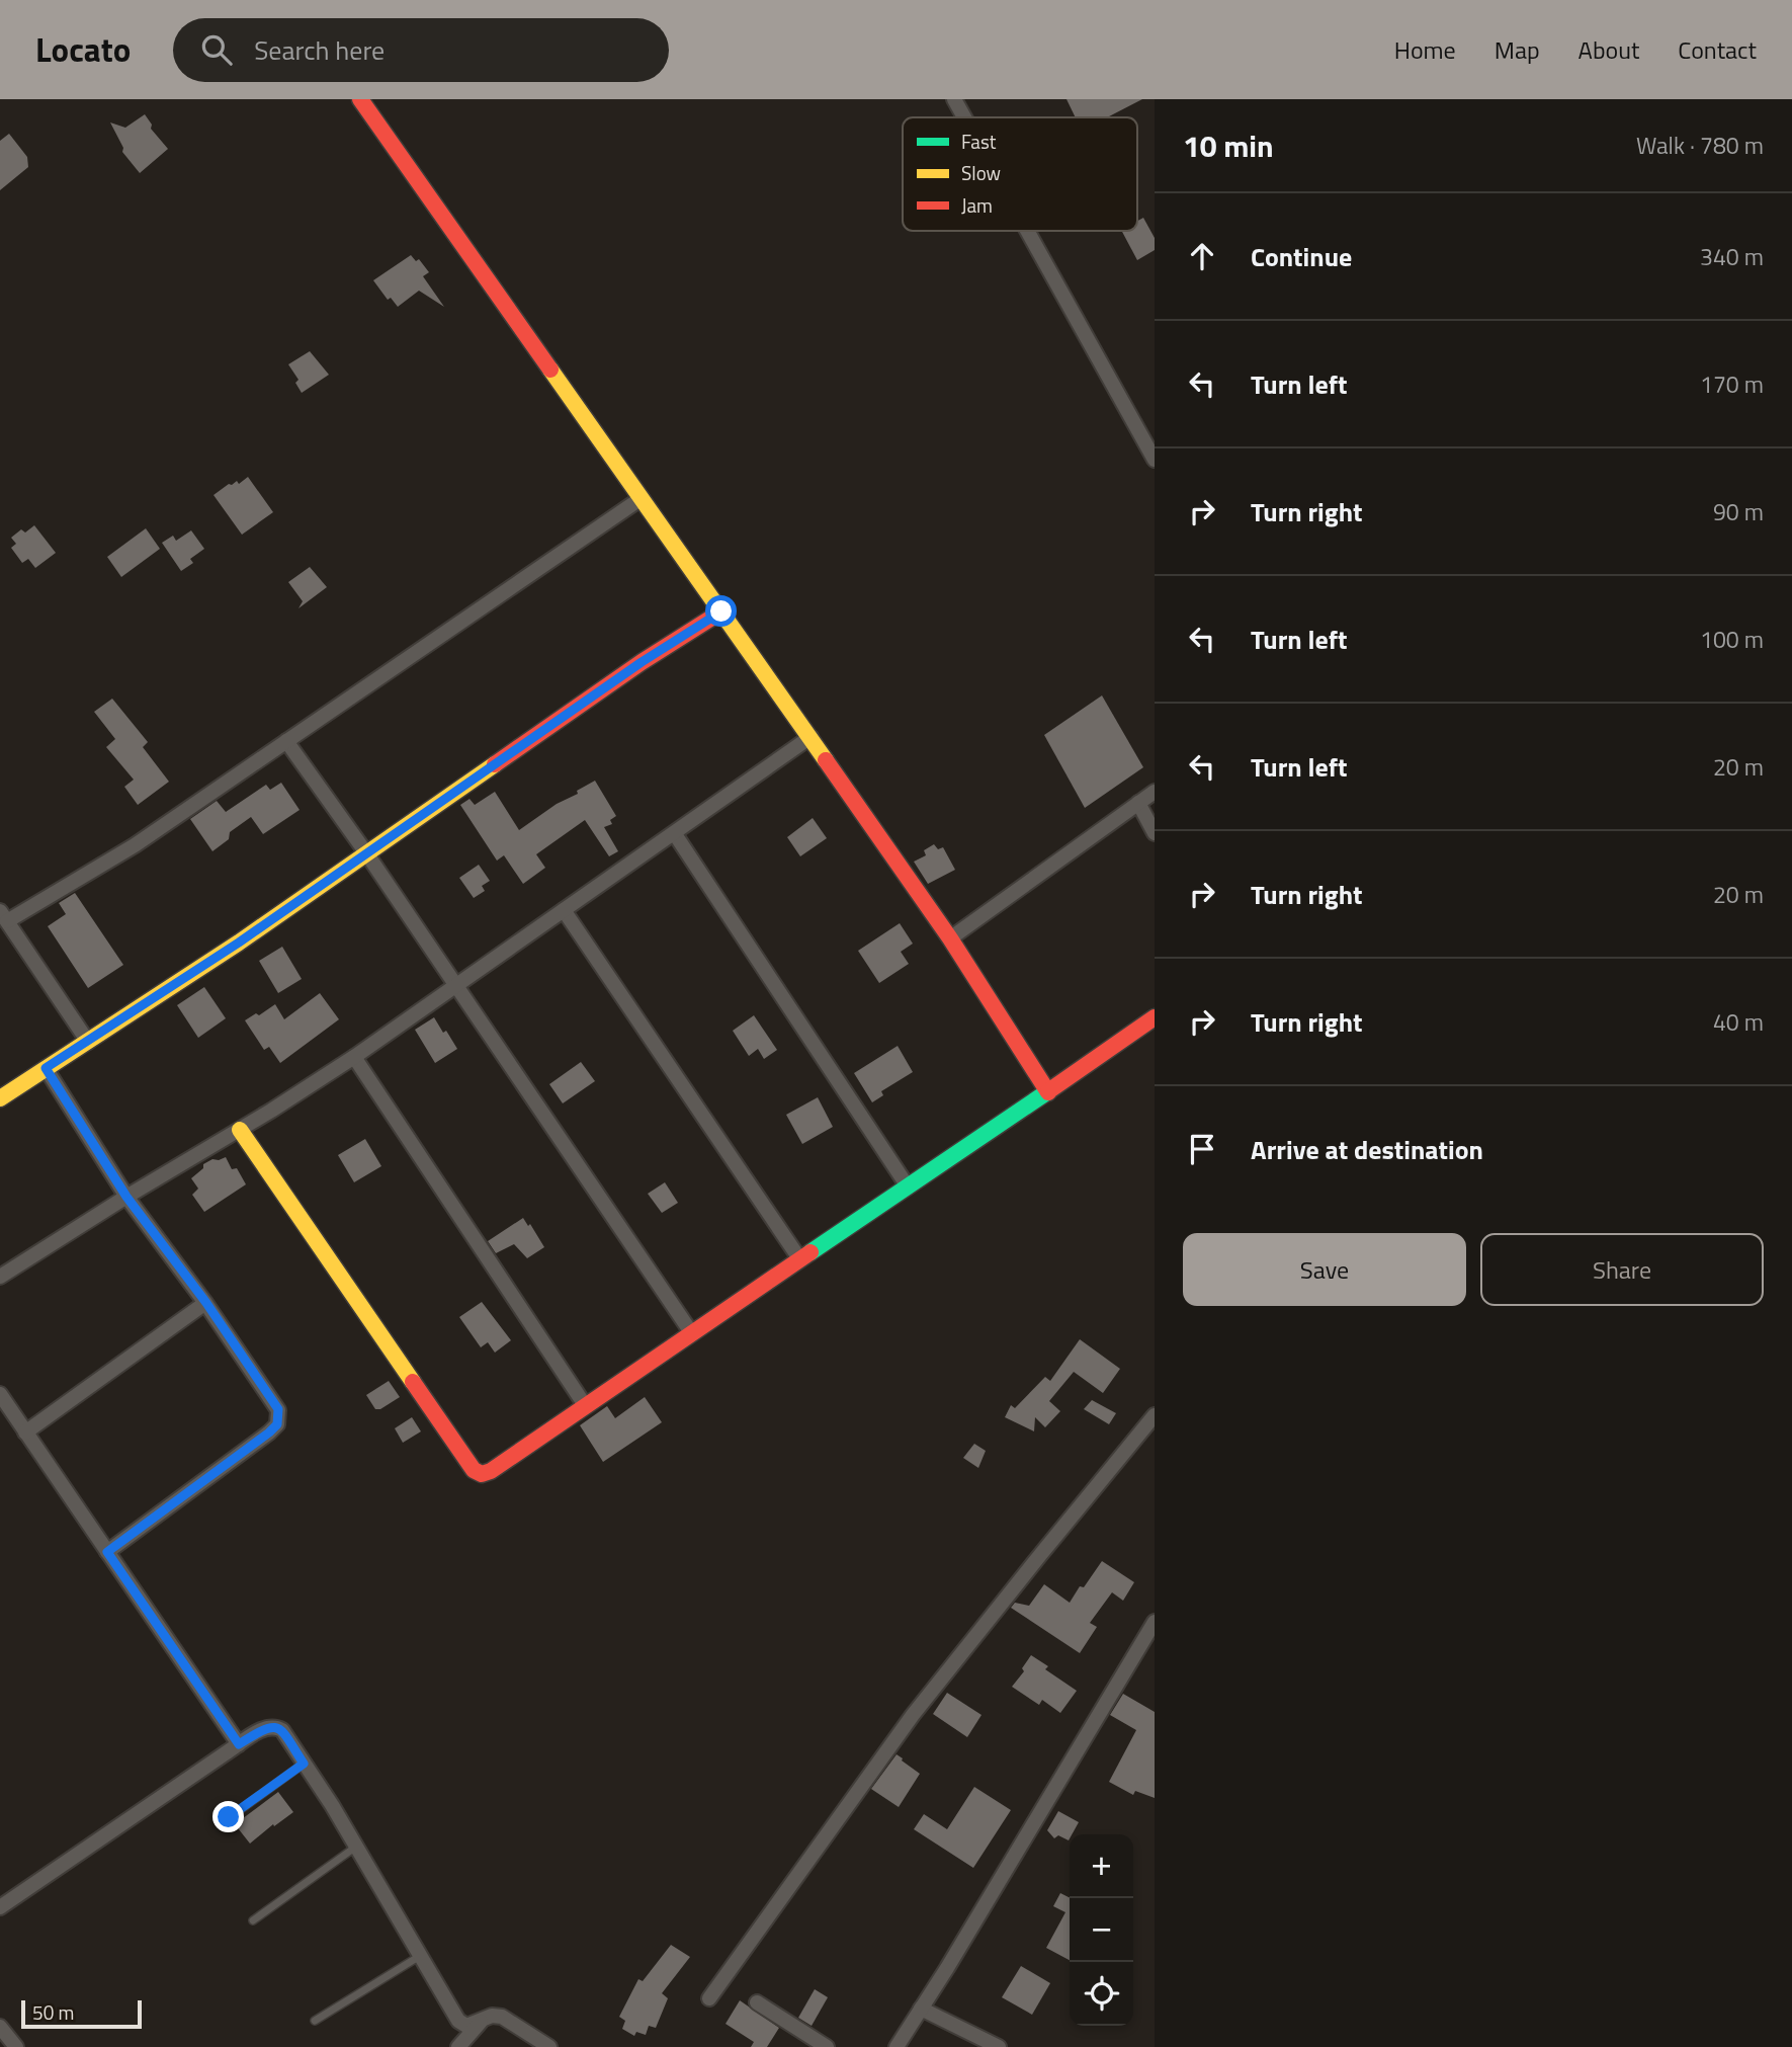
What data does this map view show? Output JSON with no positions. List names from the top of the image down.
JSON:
{
  "legend": ["Fast", "Slow", "Jam"],
  "scale_bar": "50 m",
  "page": {
    "header": "Locato",
    "search": "Search here",
    "nav": [
      "Home",
      "Map",
      "About",
      "Contact"
    ],
    "heading": ["10 min", "Walk · 780 m"],
    "list": [
      ["Continue", "340 m"],
      ["Turn left", "170 m"],
      ["Turn right", "90 m"],
      ["Turn left", "100 m"],
      ["Turn left", "20 m"],
      ["Turn right", "20 m"],
      ["Turn right", "40 m"],
      "Arrive at destination"
    ],
    "buttons": ["Save", "Share"],
    "map_buttons": ["+", "−"],
    "scale": "50 m"
  }
}
